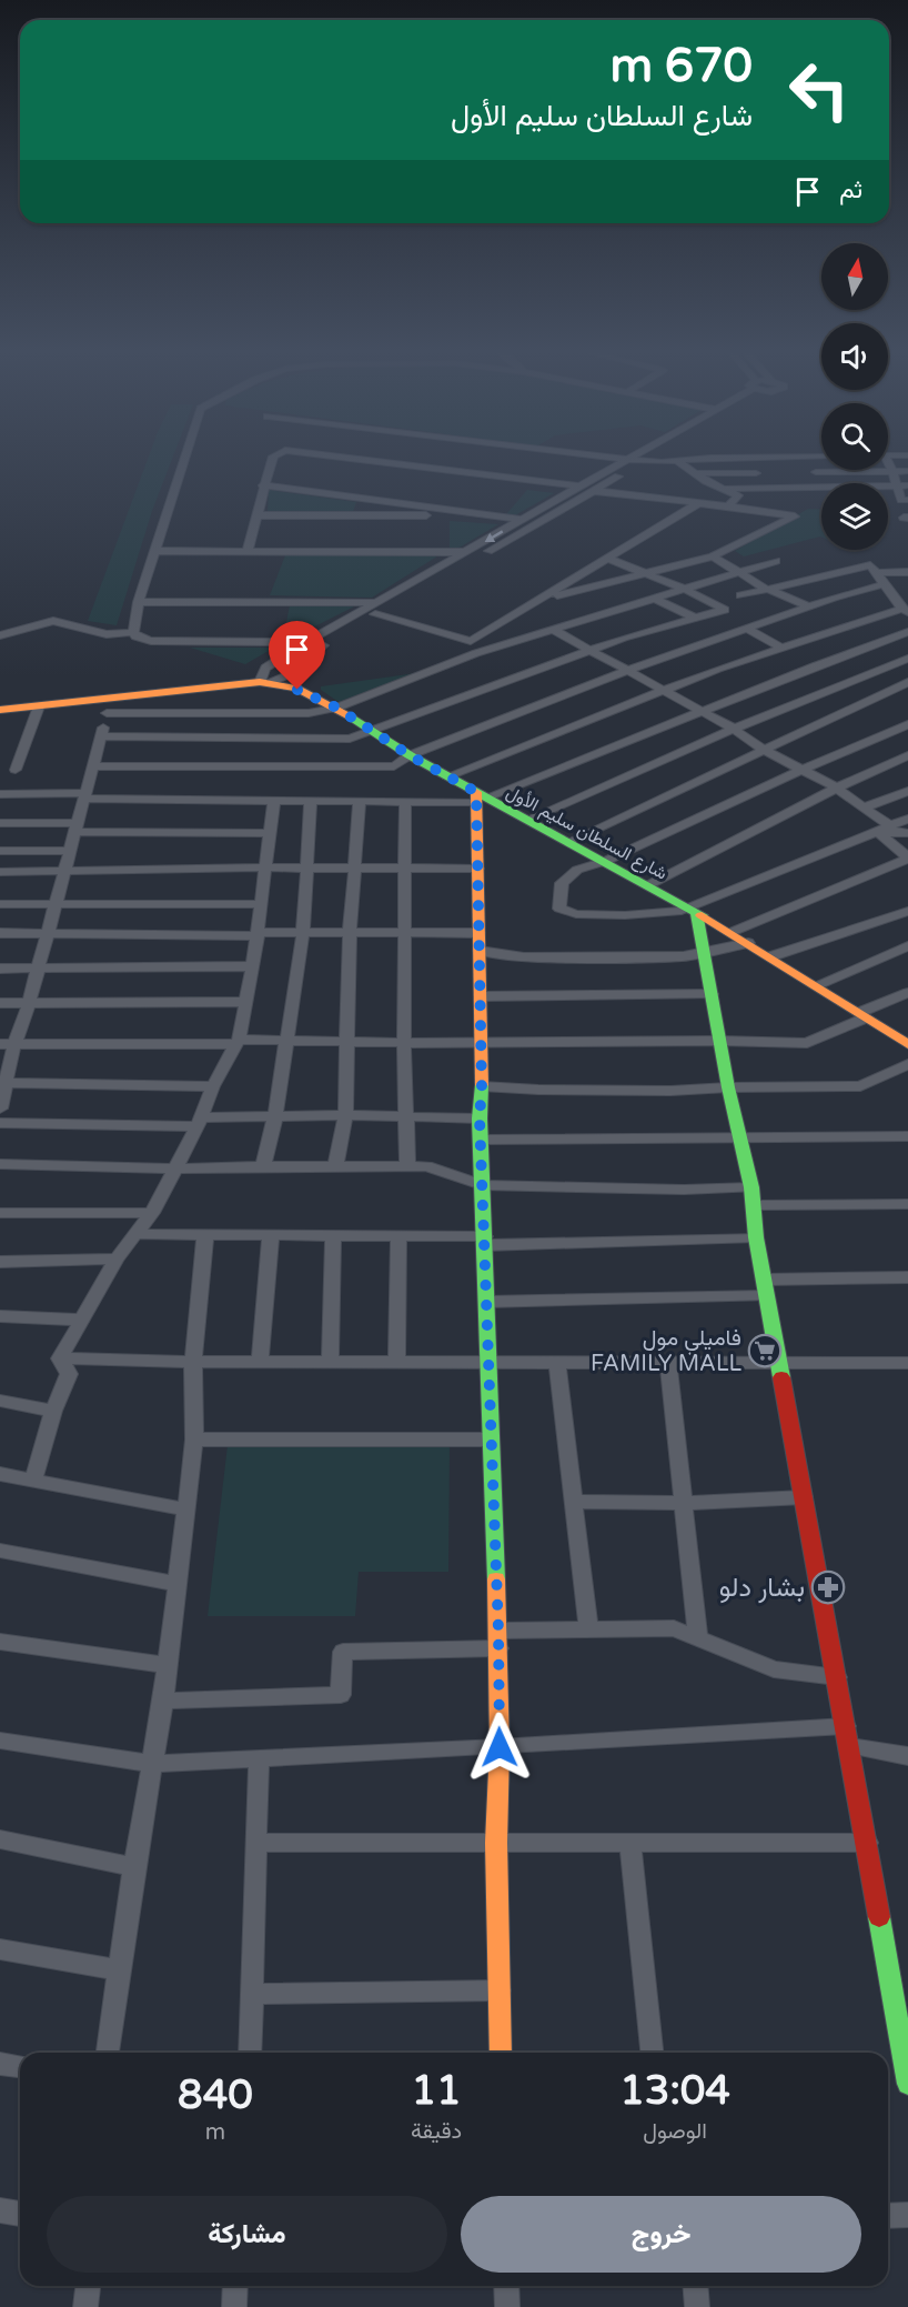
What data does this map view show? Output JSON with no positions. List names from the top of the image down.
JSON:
{
  "streets": {
    "street": ["شارع السلطان سليم الأول"]
  },
  "places": {
    "supermarket": ["فاميلي مول FAMILY MALL"],
    "pharmacy": ["بشار دلو"]
  },
  "north": "top",
  "page": {
    "turn": ["670 m", "شارع السلطان سليم الأول"],
    "then": "ثم",
    "eta": [
      "13:04",
      "الوصول",
      "11",
      "دقيقة",
      "840",
      "m"
    ],
    "buttons": ["خروج", "مشاركة"]
  }
}
